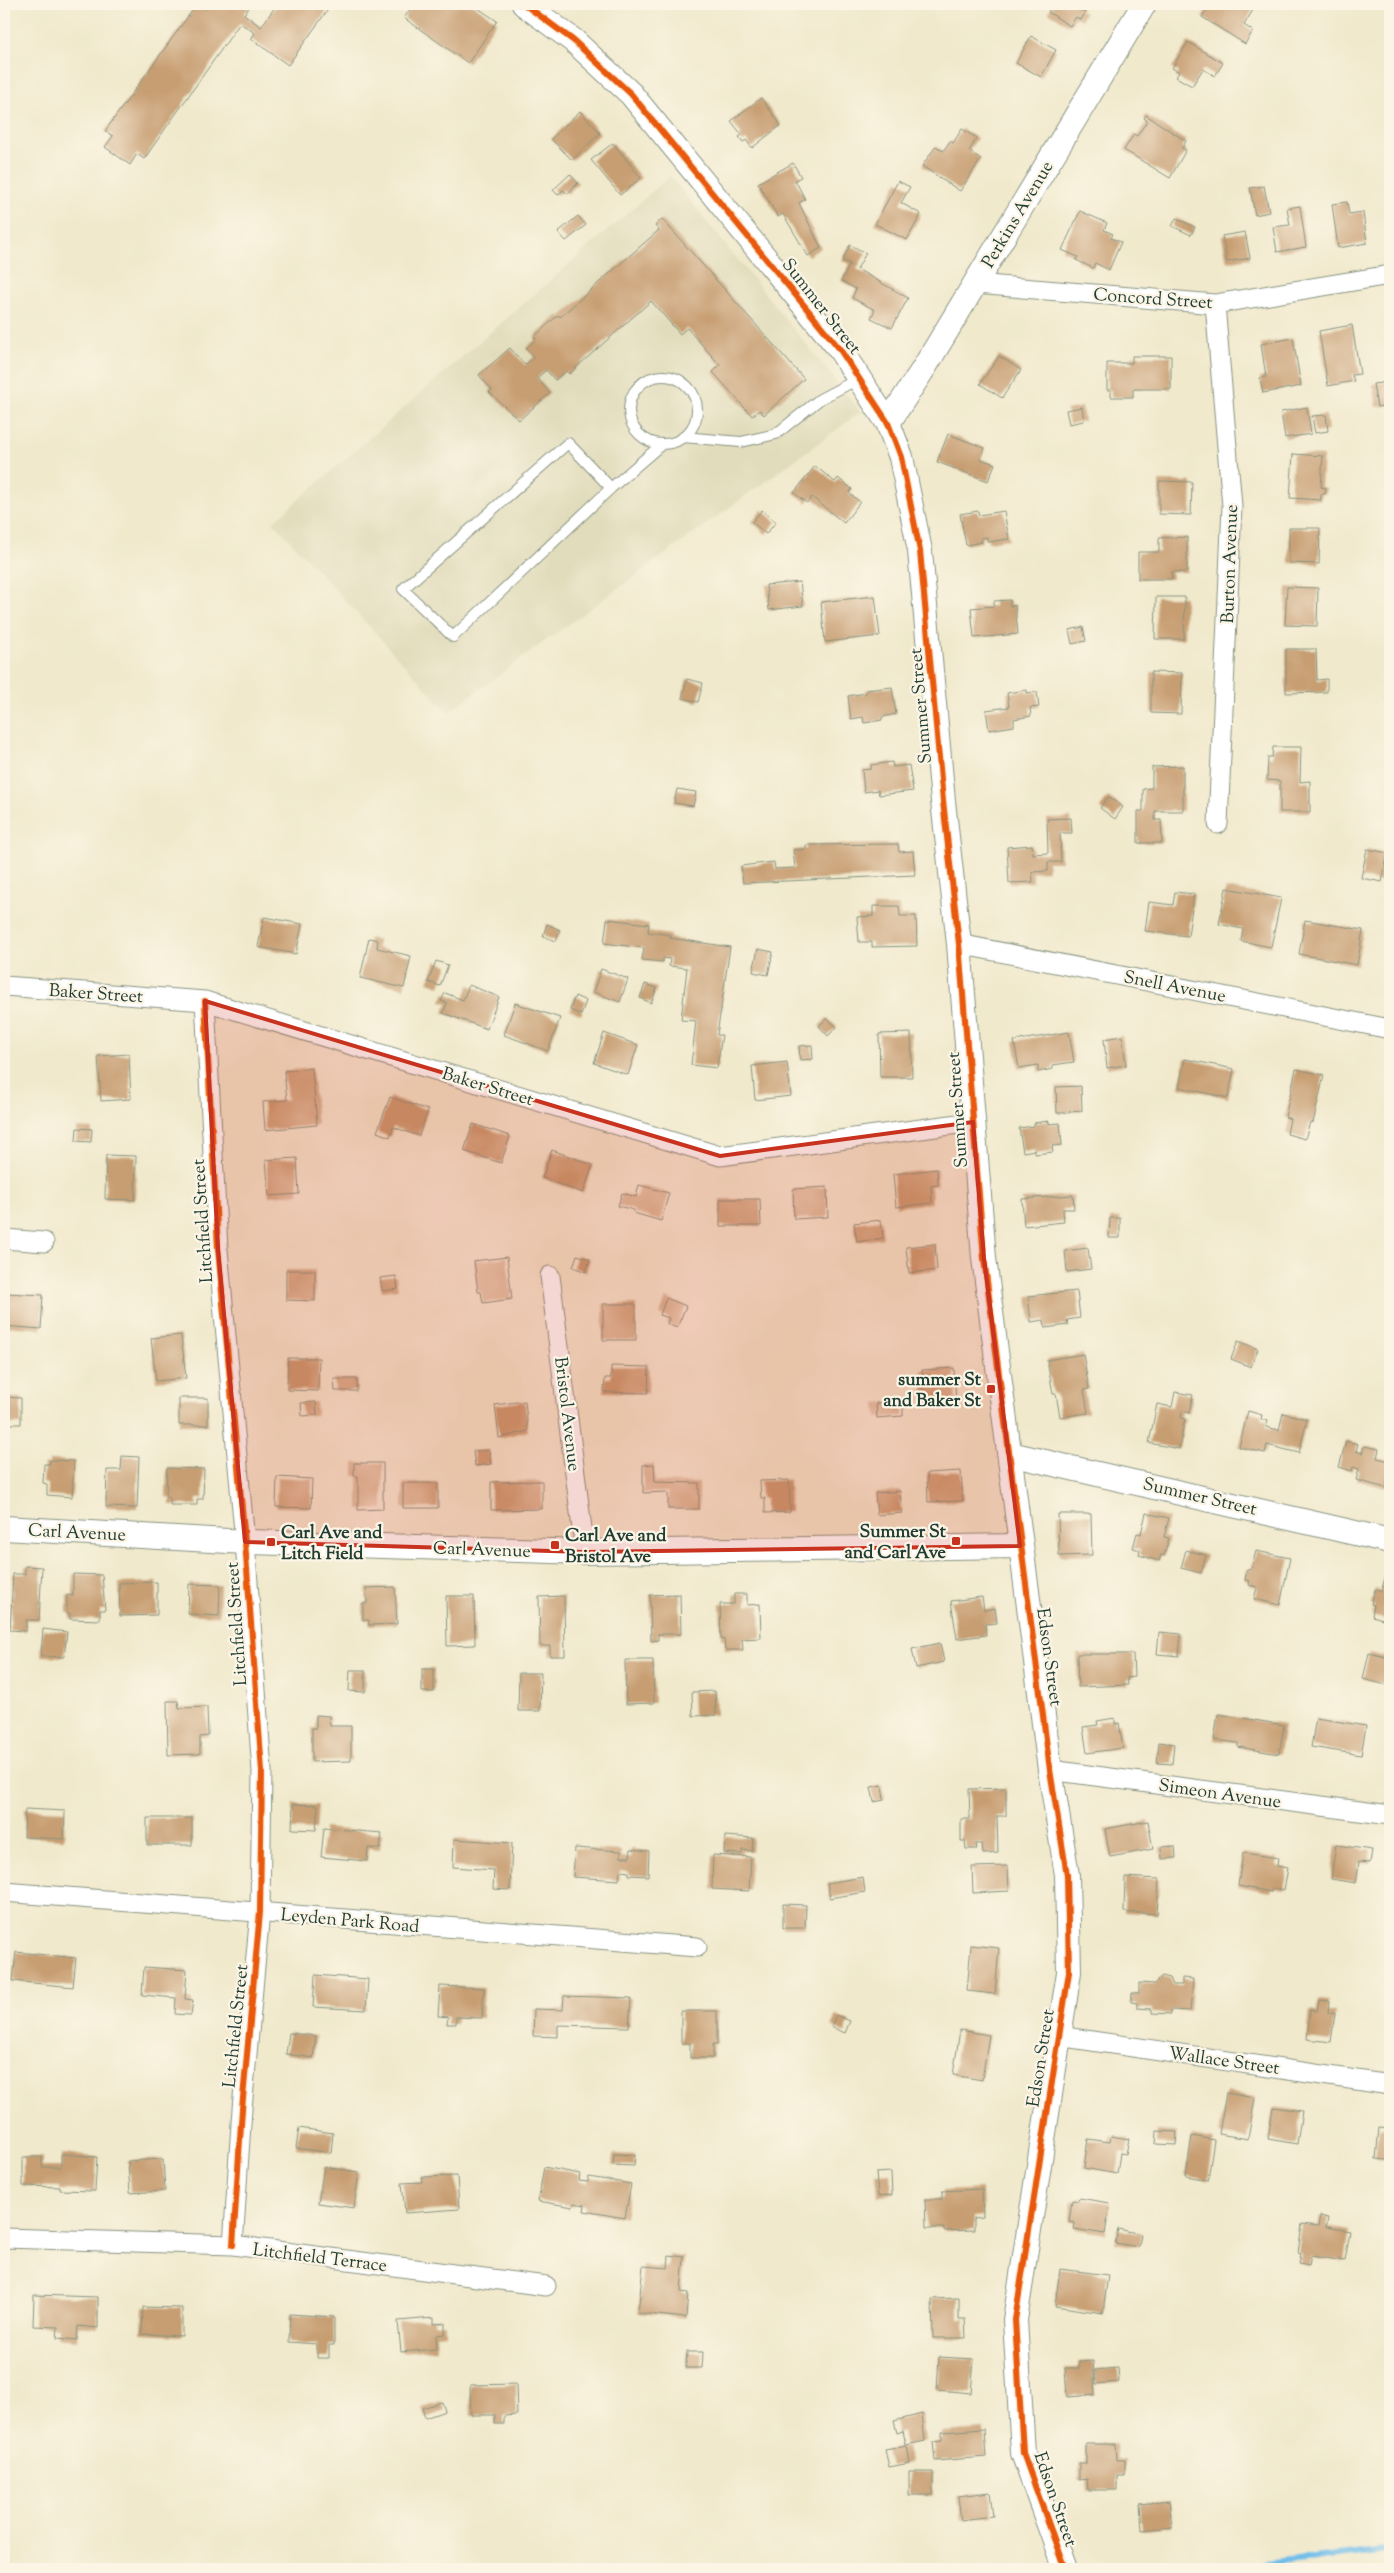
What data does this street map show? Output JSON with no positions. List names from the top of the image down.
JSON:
{
  "streets": {
    "street": [
      "Perkins Avenue",
      "Concord Street",
      "Summer Street",
      "Burton Avenue",
      "Snell Avenue",
      "Baker Street",
      "Litchfield Street",
      "Bristol Avenue",
      "Carl Avenue",
      "Edson Street",
      "Simeon Avenue",
      "Leyden Park Road",
      "Wallace Street",
      "Litchfield Terrace"
    ]
  },
  "crossings": [
    ["Perkins Avenue", "Concord Street"],
    ["Perkins Avenue", "Summer Street"],
    ["Concord Street", "Burton Avenue"],
    ["Summer Street", "Snell Avenue"],
    ["Summer Street", "Baker Street"],
    ["Summer Street", "Carl Avenue"],
    ["Summer Street", "Edson Street"],
    ["Baker Street", "Litchfield Street"],
    ["Litchfield Street", "Carl Avenue"],
    ["Litchfield Street", "Leyden Park Road"],
    ["Litchfield Street", "Litchfield Terrace"],
    ["Bristol Avenue", "Carl Avenue"],
    ["Carl Avenue", "Edson Street"],
    ["Edson Street", "Simeon Avenue"],
    ["Edson Street", "Wallace Street"]
  ],
  "places": {
    "transit": [
      "summer St and Baker St",
      "Summer St and Carl Ave",
      "Carl Ave and Litch Field",
      "Carl Ave and Bristol Ave"
    ]
  }
}
